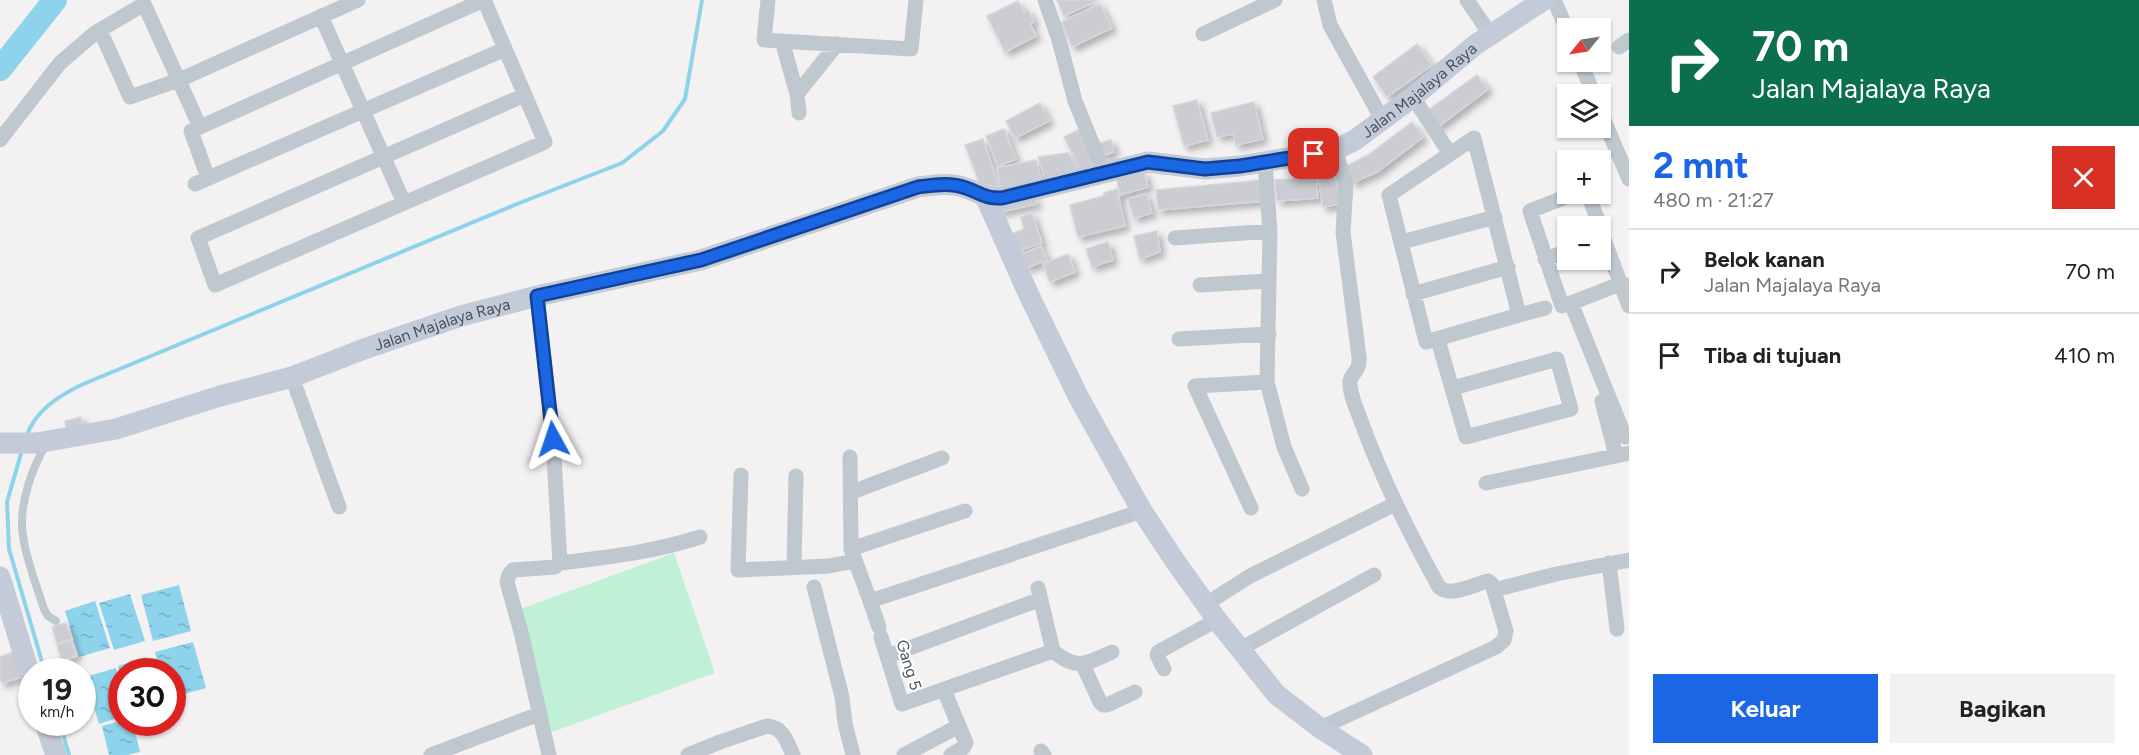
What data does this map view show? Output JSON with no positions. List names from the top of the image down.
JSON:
{
  "streets": {
    "street": ["Jalan Majalaya Raya", "Gang 5"]
  },
  "north": "bottom left",
  "page": {
    "turn": ["70 m", "Jalan Majalaya Raya"],
    "map_buttons": ["+", "−"],
    "heading": ["2 mnt", "480 m · 21:27"],
    "list": [
      {
        "name": "Belok kanan",
        "note": "Jalan Majalaya Raya",
        "value": "70 m"
      },
      {
        "name": "Tiba di tujuan",
        "value": "410 m"
      }
    ],
    "speed": "19 km/h",
    "limit": "30",
    "buttons": ["Keluar", "Bagikan"]
  }
}
